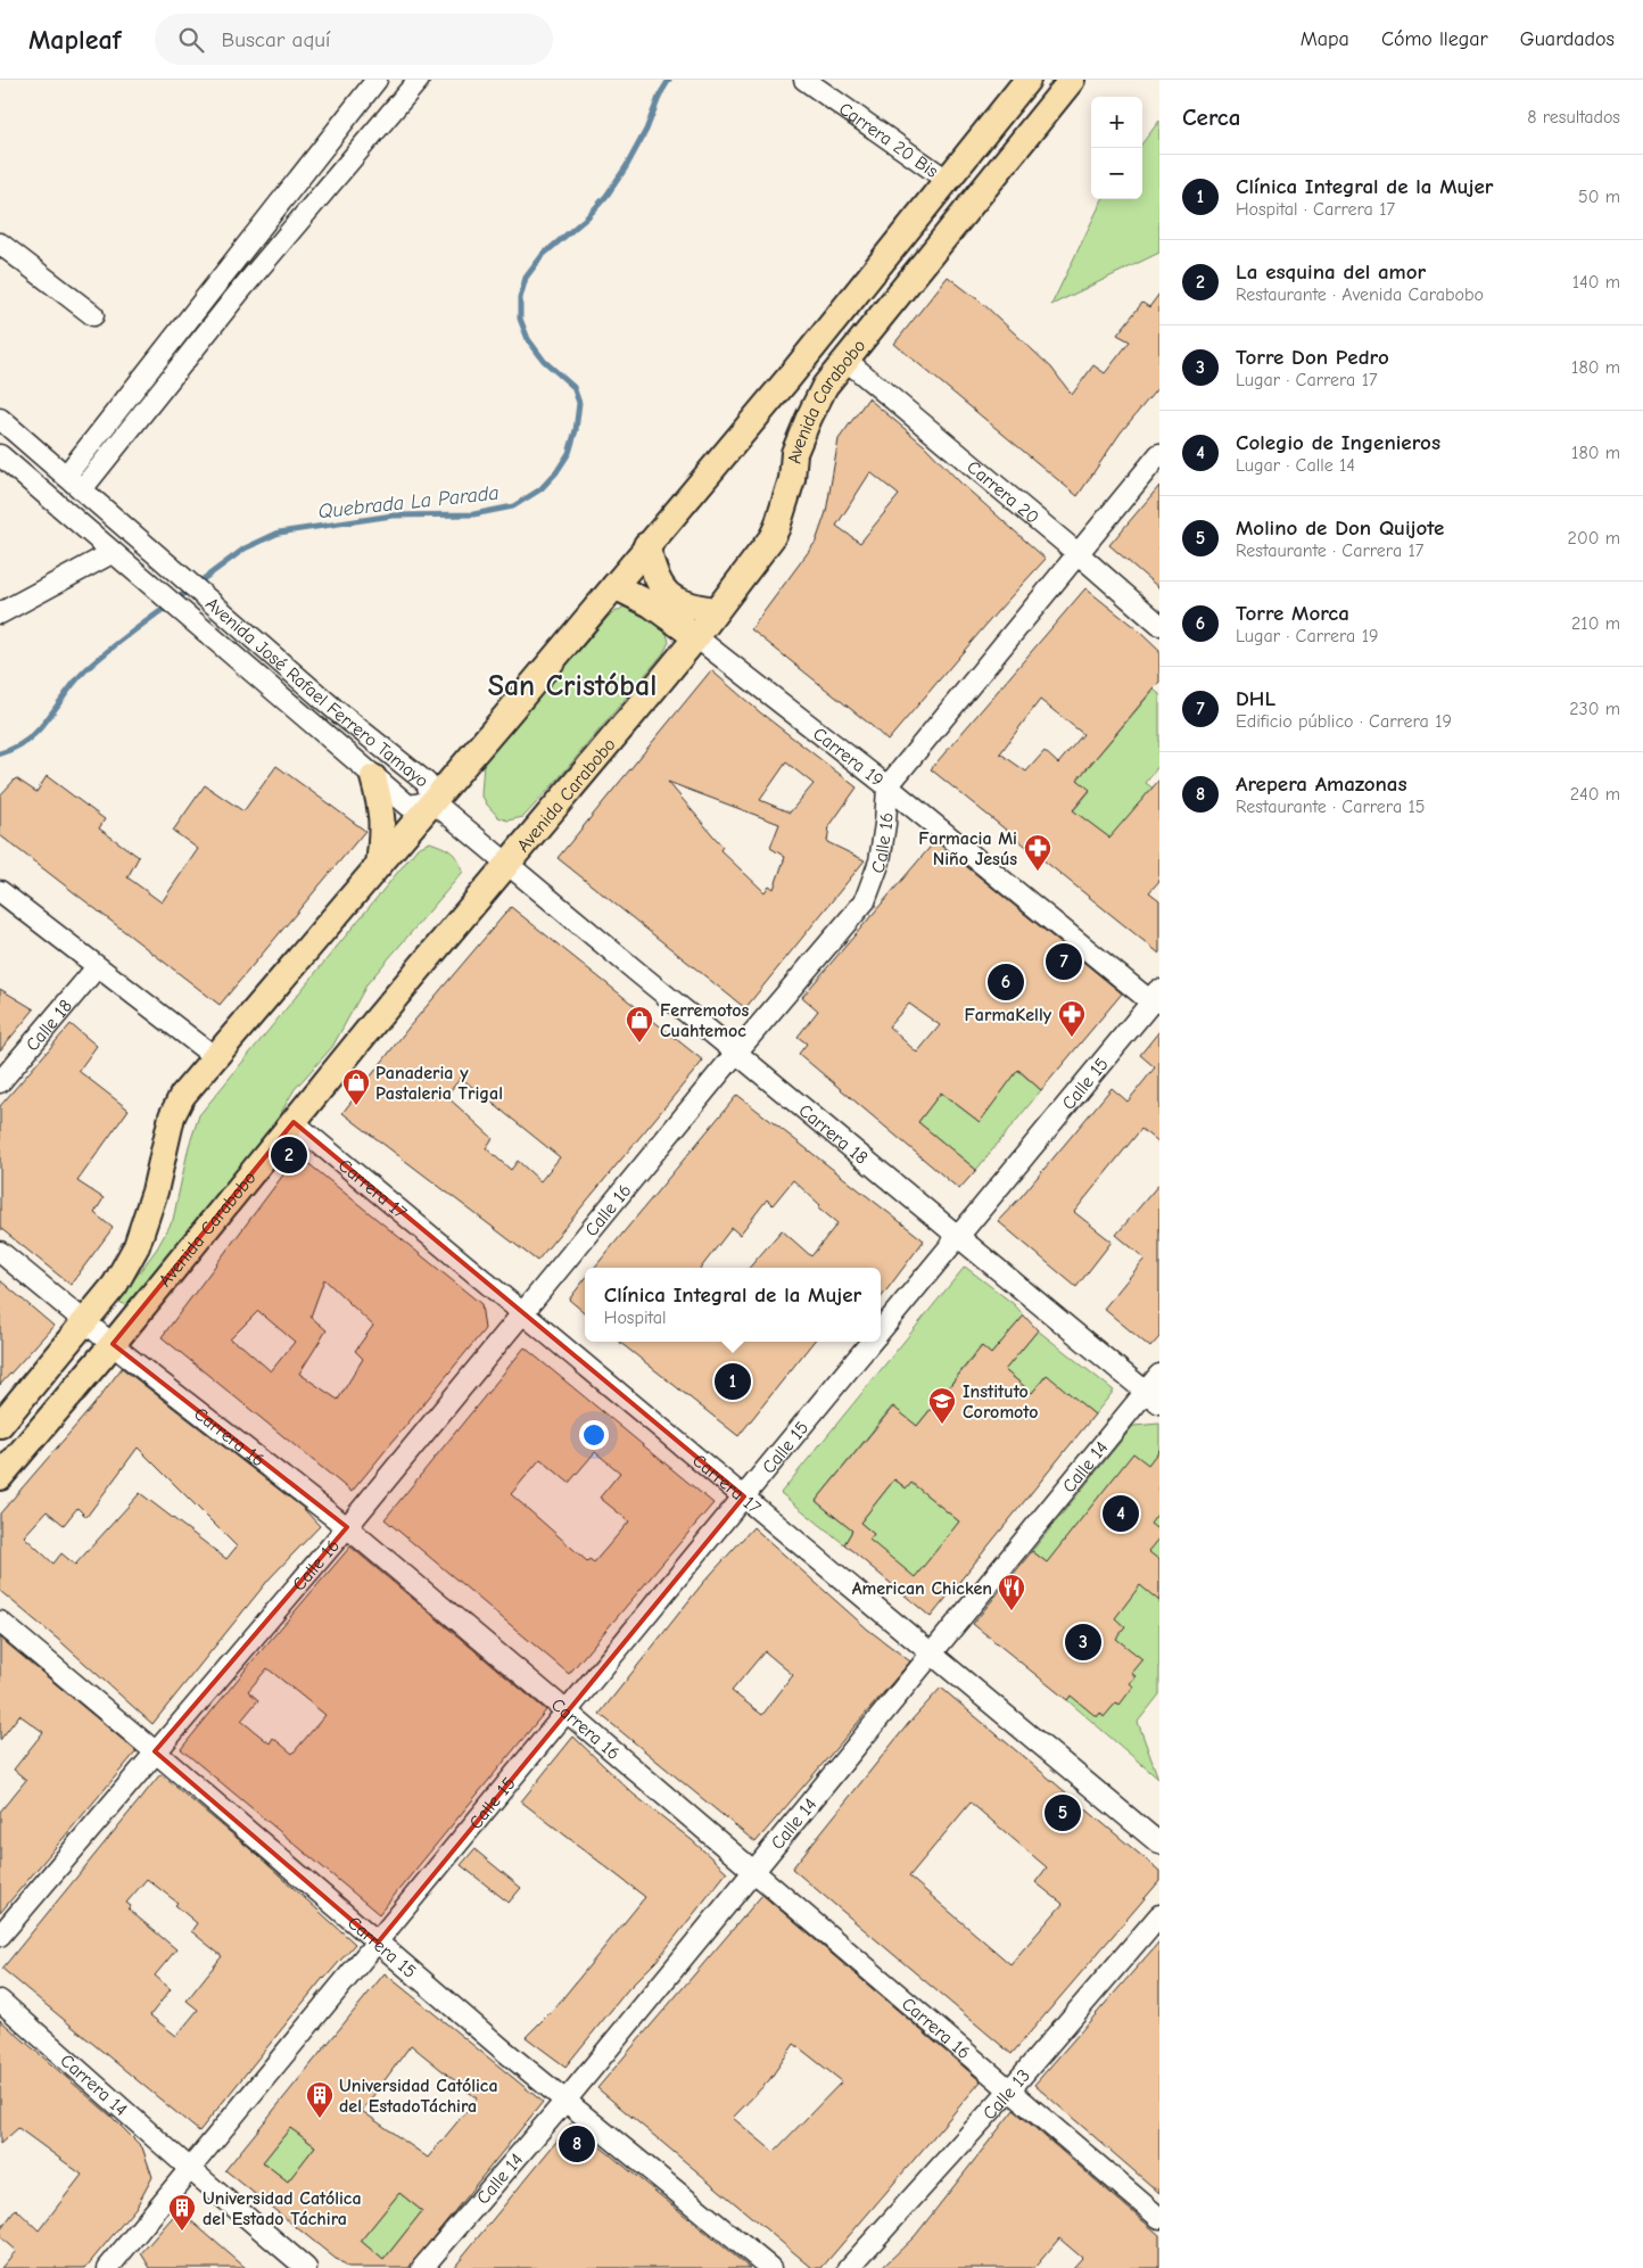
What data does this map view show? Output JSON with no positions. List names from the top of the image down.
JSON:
{
  "streets": {
    "main road": ["Avenida Carabobo"],
    "street": [
      "Carrera 20 Bis",
      "Carrera 20",
      "Avenida José Rafael Ferrero Tamayo",
      "Carrera 19",
      "Calle 16",
      "Calle 18",
      "Calle 15",
      "Carrera 18",
      "Carrera 17",
      "Carrera 16",
      "Calle 14",
      "Carrera 15",
      "Carrera 14",
      "Calle 13"
    ]
  },
  "crossings": [
    ["Carrera 20 Bis", "Avenida Carabobo"],
    ["Avenida Carabobo", "Carrera 20"],
    ["Avenida Carabobo", "Avenida José Rafael Ferrero Tamayo"],
    ["Avenida Carabobo", "Carrera 19"],
    ["Avenida Carabobo", "Carrera 18"],
    ["Avenida Carabobo", "Carrera 17"],
    ["Avenida Carabobo", "Carrera 16"],
    ["Carrera 20", "Calle 16"],
    ["Avenida José Rafael Ferrero Tamayo", "Carrera 18"],
    ["Carrera 19", "Calle 16"],
    ["Carrera 19", "Calle 15"],
    ["Calle 16", "Carrera 18"],
    ["Calle 16", "Carrera 17"],
    ["Calle 16", "Carrera 16"],
    ["Calle 16", "Carrera 15"],
    ["Calle 15", "Carrera 18"],
    ["Calle 15", "Carrera 17"],
    ["Calle 15", "Carrera 16"],
    ["Calle 15", "Carrera 15"],
    ["Calle 15", "Carrera 14"],
    ["Carrera 18", "Calle 14"],
    ["Carrera 17", "Calle 14"],
    ["Carrera 16", "Calle 14"],
    ["Carrera 16", "Calle 13"],
    ["Calle 14", "Carrera 15"]
  ],
  "districts": ["San Cristóbal"],
  "water": ["Quebrada La Parada"],
  "places": {
    "pharmacy": ["Farmacia Mi Niño Jesús", "FarmaKelly"],
    "shop": ["Ferremotos Cuahtemoc", "Panaderia y Pastaleria Trigal"],
    "school or university": ["Instituto Coromoto"],
    "restaurant": ["American Chicken"],
    "building": ["Universidad Católica del EstadoTáchira", "Universidad Católica del Estado Táchira"]
  },
  "page": {
    "header": "Mapleaf",
    "search": "Buscar aquí",
    "nav": ["Mapa", "Cómo llegar", "Guardados"],
    "heading": ["Cerca", "8 resultados"],
    "map_buttons": ["+", "−"],
    "list": [
      {
        "mark": "1",
        "name": "Clínica Integral de la Mujer",
        "note": "Hospital · Carrera 17",
        "value": "50 m"
      },
      {
        "mark": "2",
        "name": "La esquina del amor",
        "note": "Restaurante · Avenida Carabobo",
        "value": "140 m"
      },
      {
        "mark": "3",
        "name": "Torre Don Pedro",
        "note": "Lugar · Carrera 17",
        "value": "180 m"
      },
      {
        "mark": "4",
        "name": "Colegio de Ingenieros",
        "note": "Lugar · Calle 14",
        "value": "180 m"
      },
      {
        "mark": "5",
        "name": "Molino de Don Quijote",
        "note": "Restaurante · Carrera 17",
        "value": "200 m"
      },
      {
        "mark": "6",
        "name": "Torre Morca",
        "note": "Lugar · Carrera 19",
        "value": "210 m"
      },
      {
        "mark": "7",
        "name": "DHL",
        "note": "Edificio público · Carrera 19",
        "value": "230 m"
      },
      {
        "mark": "8",
        "name": "Arepera Amazonas",
        "note": "Restaurante · Carrera 15",
        "value": "240 m"
      }
    ],
    "pins": [
      "7",
      "6",
      "2",
      "1",
      "4",
      "3",
      "5",
      "8"
    ],
    "popup": ["Clínica Integral de la Mujer", "Hospital"]
  }
}
